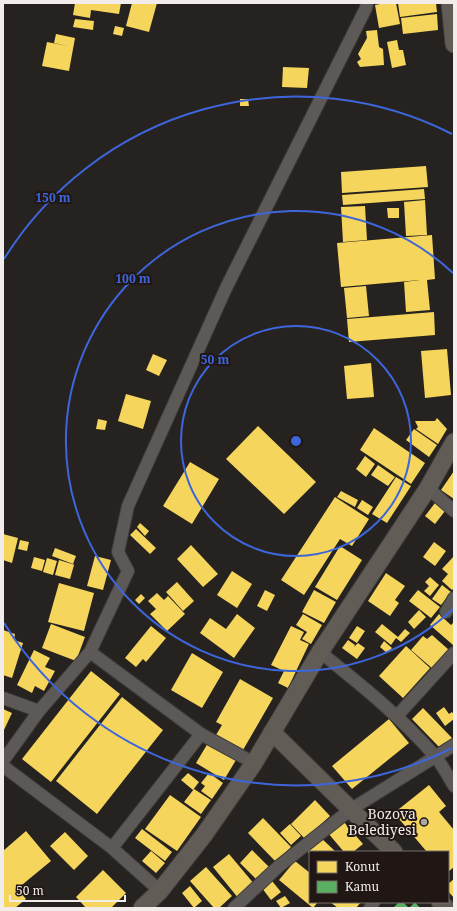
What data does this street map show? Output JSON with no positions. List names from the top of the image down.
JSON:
{
  "places": ["Bozova Belediyesi"],
  "legend": ["Konut", "Kamu"],
  "scale_bar": "50 m",
  "rings": ["150 m", "100 m", "50 m"]
}
